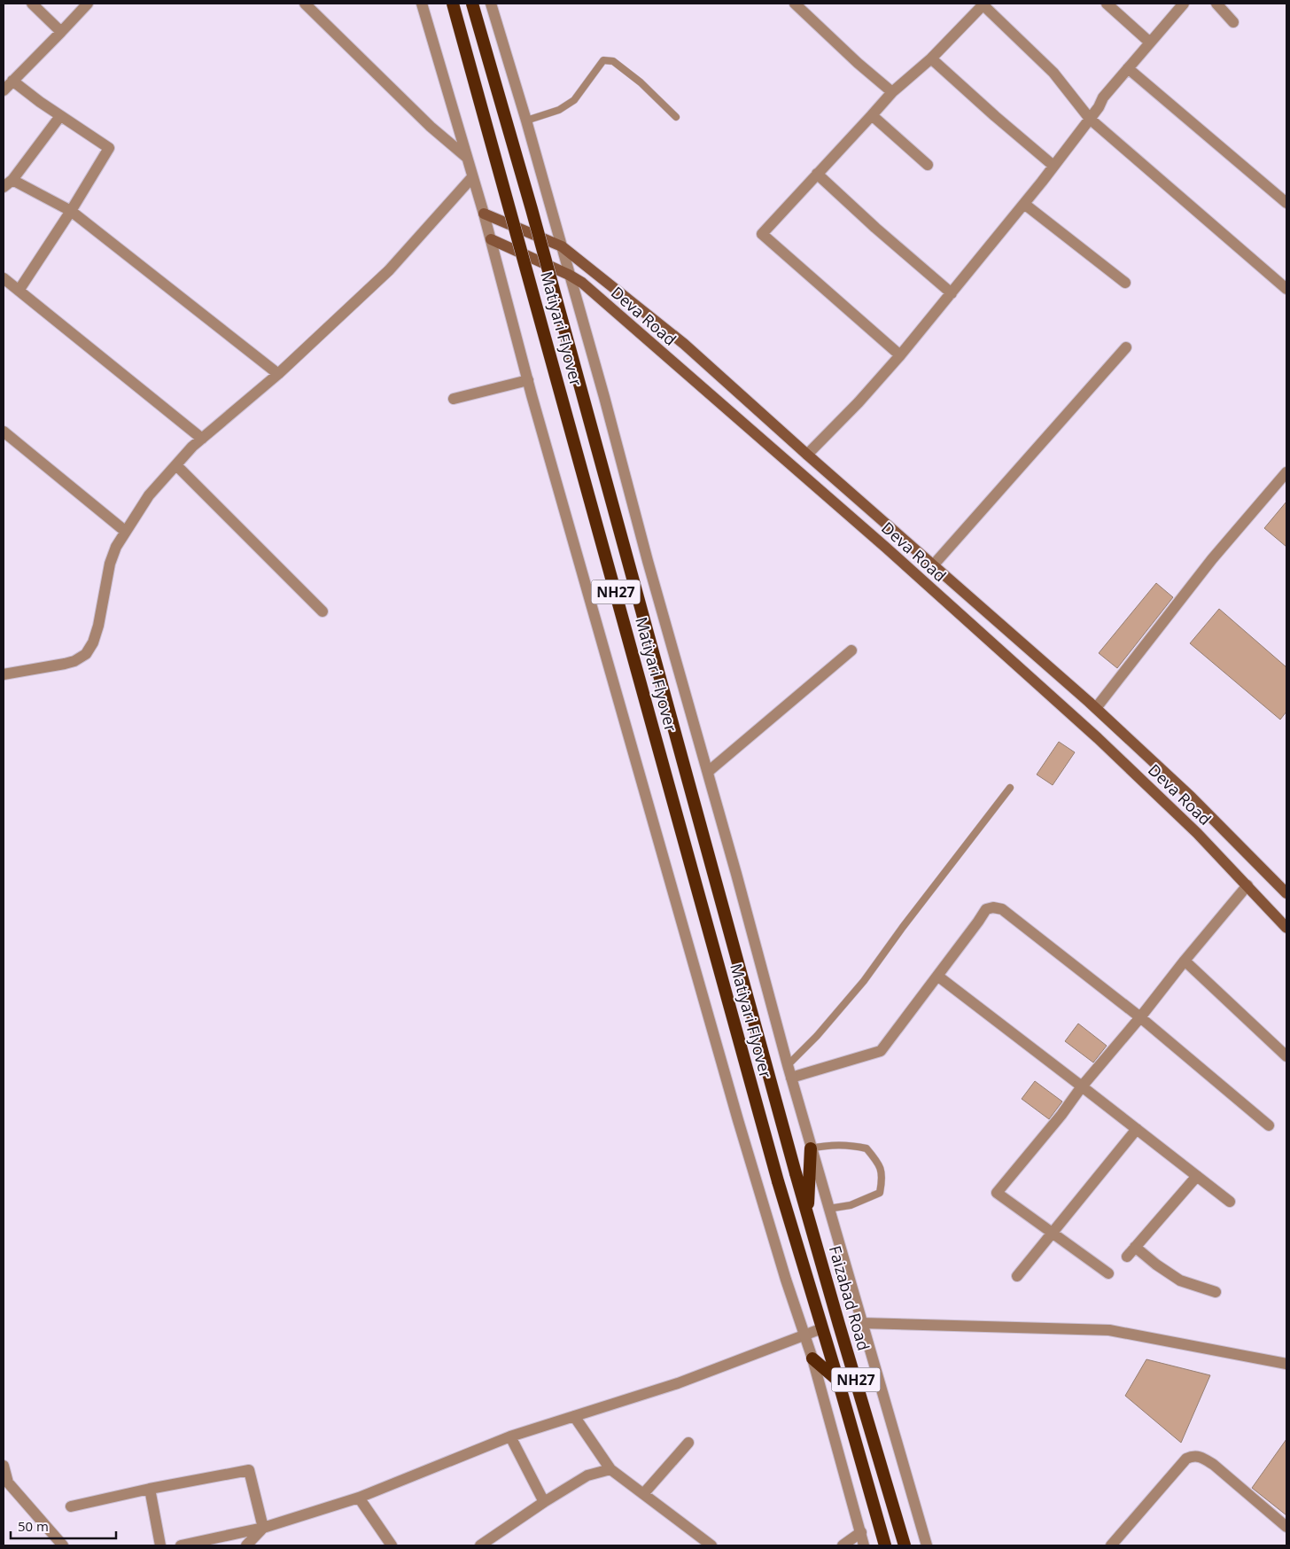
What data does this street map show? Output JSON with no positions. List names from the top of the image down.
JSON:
{
  "streets": {
    "highway": ["Matiyari Flyover", "NH27", "Faizabad Road"],
    "main road": ["Deva Road"]
  },
  "crossings": [
    ["Matiyari Flyover", "NH27"],
    ["Matiyari Flyover", "Faizabad Road"]
  ],
  "scale_bar": "50 m"
}
